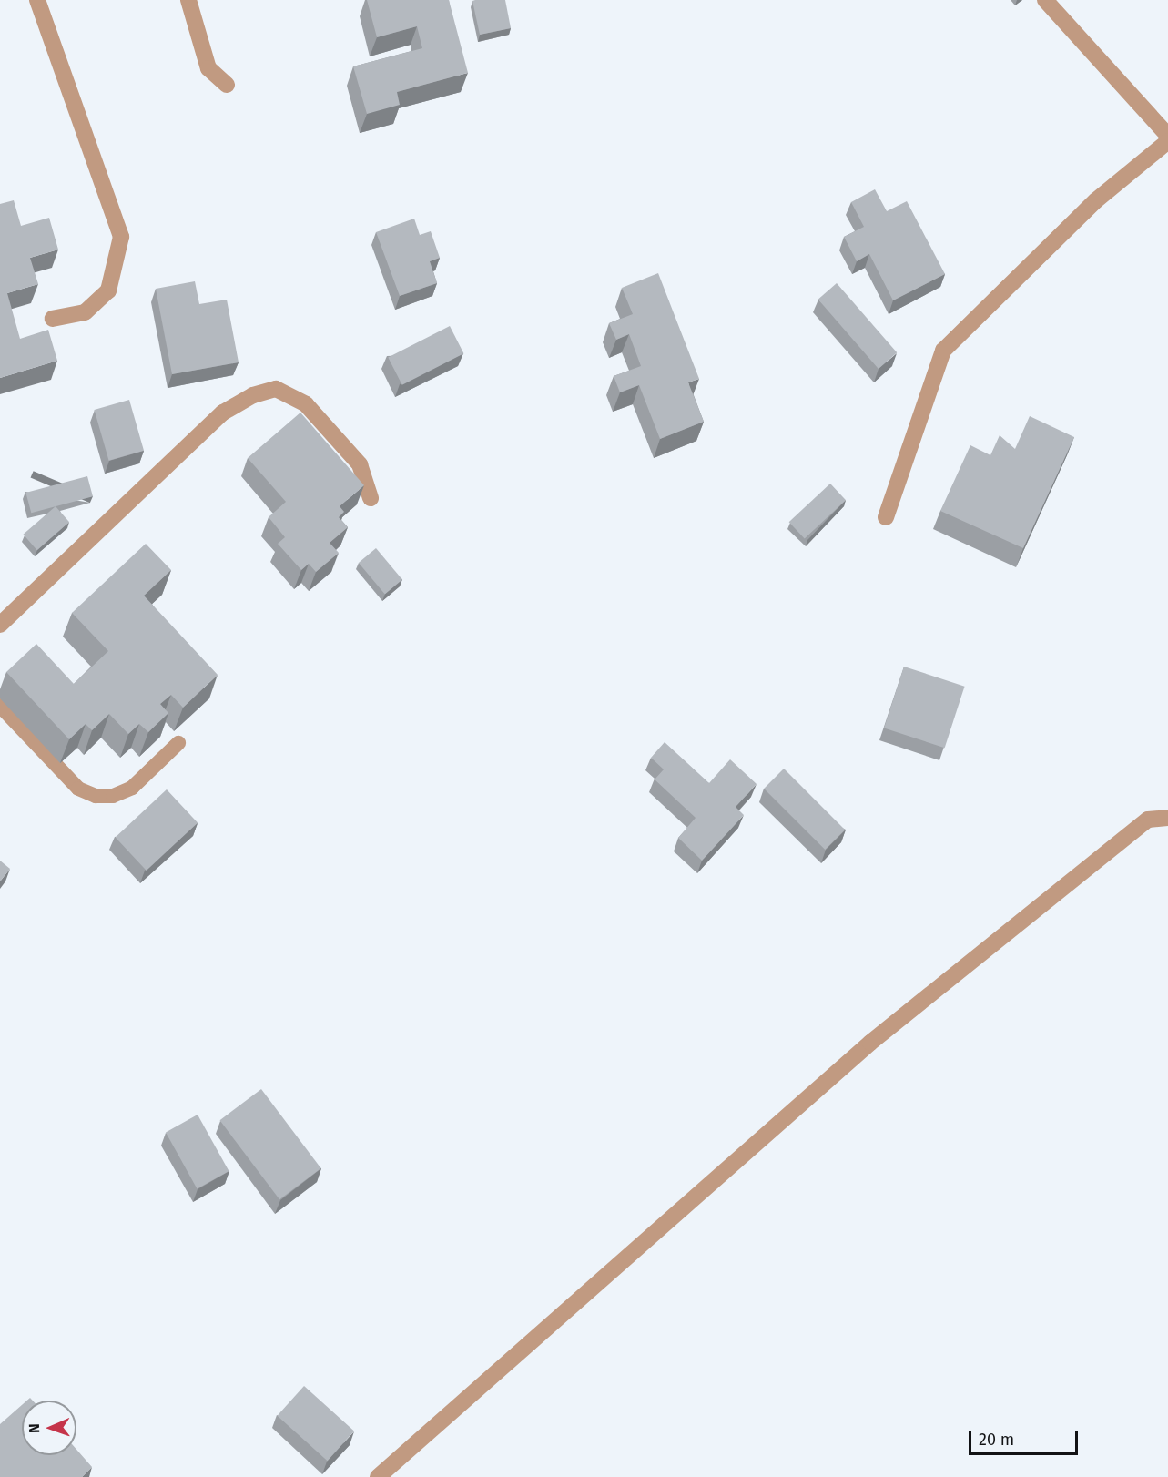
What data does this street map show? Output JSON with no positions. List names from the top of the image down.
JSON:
{
  "scale_bar": "20 m",
  "north": "left"
}
